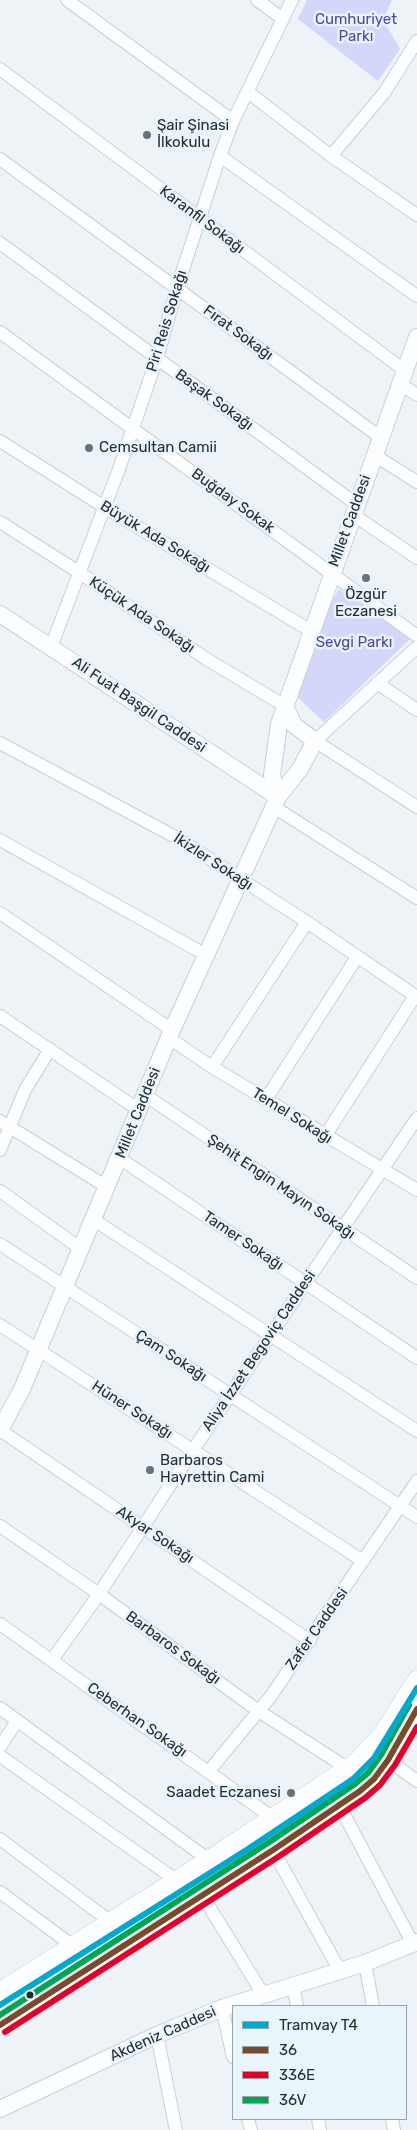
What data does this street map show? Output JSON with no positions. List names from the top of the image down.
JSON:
{
  "streets": {
    "street": [
      "Karanfil Sokağı",
      "Piri Reis Sokağı",
      "Fırat Sokağı",
      "Başak Sokağı",
      "Buğday Sokak",
      "Millet Caddesi",
      "Büyük Ada Sokağı",
      "Küçük Ada Sokağı",
      "Ali Fuat Başgil Caddesi",
      "İkizler Sokağı",
      "Temel Sokağı",
      "Şehit Engin Mayın Sokağı",
      "Tamer Sokağı",
      "Aliya İzzet Begoviç Caddesi",
      "Çam Sokağı",
      "Hüner Sokağı",
      "Akyar Sokağı",
      "Zafer Caddesi",
      "Barbaros Sokağı",
      "Ceberhan Sokağı",
      "Akdeniz Caddesi"
    ]
  },
  "crossings": [
    ["Karanfil Sokağı", "Piri Reis Sokağı"],
    ["Karanfil Sokağı", "Millet Caddesi"],
    ["Piri Reis Sokağı", "Fırat Sokağı"],
    ["Piri Reis Sokağı", "Başak Sokağı"],
    ["Piri Reis Sokağı", "Buğday Sokak"],
    ["Piri Reis Sokağı", "Büyük Ada Sokağı"],
    ["Piri Reis Sokağı", "Küçük Ada Sokağı"],
    ["Piri Reis Sokağı", "Ali Fuat Başgil Caddesi"],
    ["Fırat Sokağı", "Millet Caddesi"],
    ["Başak Sokağı", "Millet Caddesi"],
    ["Buğday Sokak", "Millet Caddesi"],
    ["Millet Caddesi", "Büyük Ada Sokağı"],
    ["Millet Caddesi", "Küçük Ada Sokağı"],
    ["Millet Caddesi", "Ali Fuat Başgil Caddesi"],
    ["Millet Caddesi", "İkizler Sokağı"],
    ["Millet Caddesi", "Temel Sokağı"],
    ["Millet Caddesi", "Şehit Engin Mayın Sokağı"],
    ["Millet Caddesi", "Tamer Sokağı"],
    ["Millet Caddesi", "Çam Sokağı"],
    ["Millet Caddesi", "Hüner Sokağı"],
    ["Millet Caddesi", "Akyar Sokağı"],
    ["Temel Sokağı", "Aliya İzzet Begoviç Caddesi"],
    ["Şehit Engin Mayın Sokağı", "Aliya İzzet Begoviç Caddesi"],
    ["Tamer Sokağı", "Aliya İzzet Begoviç Caddesi"],
    ["Aliya İzzet Begoviç Caddesi", "Çam Sokağı"],
    ["Aliya İzzet Begoviç Caddesi", "Hüner Sokağı"],
    ["Aliya İzzet Begoviç Caddesi", "Akyar Sokağı"],
    ["Aliya İzzet Begoviç Caddesi", "Barbaros Sokağı"],
    ["Aliya İzzet Begoviç Caddesi", "Ceberhan Sokağı"],
    ["Çam Sokağı", "Zafer Caddesi"],
    ["Hüner Sokağı", "Zafer Caddesi"],
    ["Akyar Sokağı", "Zafer Caddesi"],
    ["Zafer Caddesi", "Barbaros Sokağı"],
    ["Zafer Caddesi", "Ceberhan Sokağı"]
  ],
  "parks": ["Cumhuriyet Parkı", "Sevgi Parkı"],
  "places": [
    "Şair Şinasi İlkokulu",
    "Cemsultan Camii",
    "Özgür Eczanesi",
    "Barbaros Hayrettin Cami",
    "Saadet Eczanesi"
  ],
  "lines": [
    "tram line T4",
    "transit line 36V",
    "transit line 36",
    "transit line 336E"
  ],
  "legend": [
    "Tramvay T4",
    "36",
    "336E",
    "36V"
  ]
}
